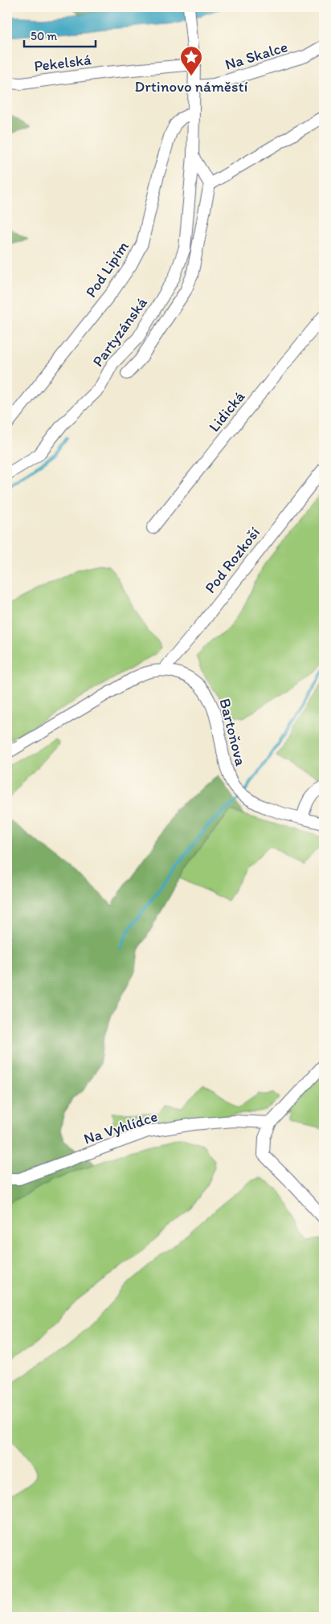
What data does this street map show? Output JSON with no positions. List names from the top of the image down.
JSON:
{
  "streets": {
    "street": [
      "Na Skalce",
      "Pekelská",
      "Pod Lipím",
      "Partyzánská",
      "Lidická",
      "Pod Rozkoší",
      "Bartoňova",
      "Na Vyhlídce"
    ]
  },
  "crossings": [
    ["Pod Rozkoší", "Bartoňova"]
  ],
  "places": {
    "place": ["Drtinovo náměstí"]
  },
  "scale_bar": "50 m"
}
